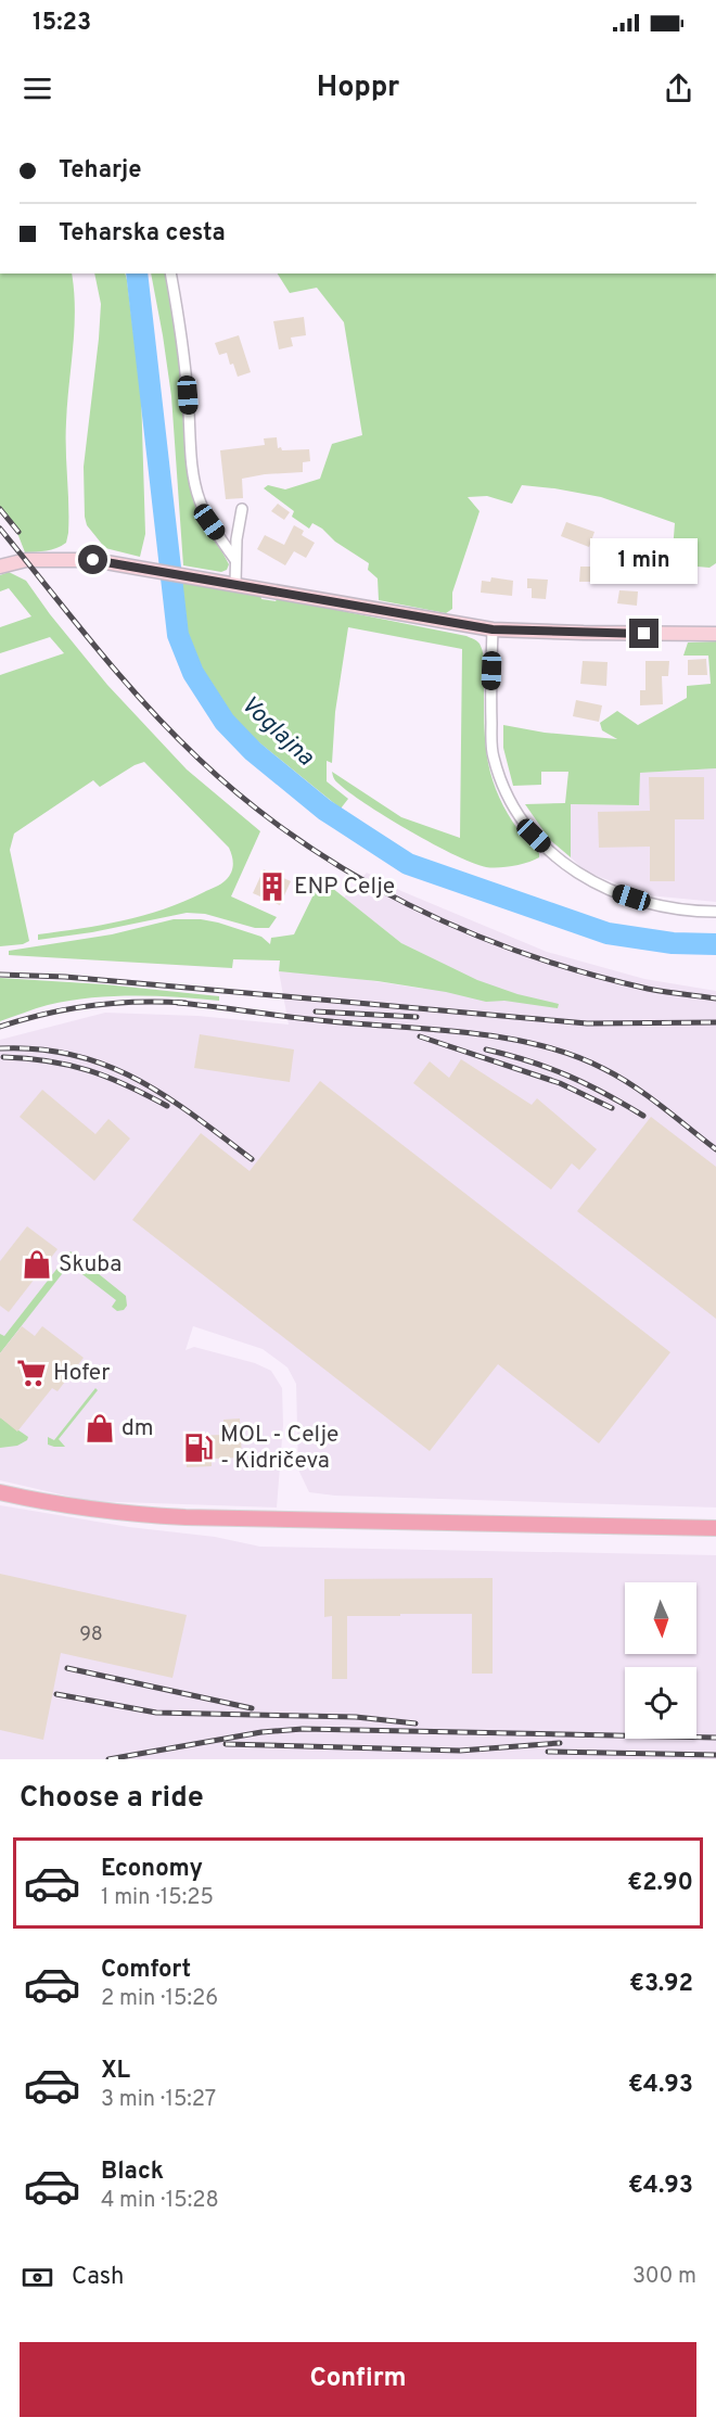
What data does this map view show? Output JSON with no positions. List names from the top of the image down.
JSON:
{
  "water": ["Voglajna"],
  "places": {
    "building": ["ENP Celje"],
    "shop": ["Skuba", "dm"],
    "supermarket": ["Hofer"],
    "fuel station": ["MOL - Celje - Kidričeva"]
  },
  "house_numbers": ["98"],
  "north": "bottom",
  "page": {
    "status": "15:23",
    "header": "Hoppr",
    "banner": ["Teharje", "Teharska cesta"],
    "bubble": "1 min",
    "heading": "Choose a ride",
    "list": [
      {
        "name": "Economy",
        "note": "1 min · 15:25",
        "value": "€2.90"
      },
      {
        "name": "Comfort",
        "note": "2 min · 15:26",
        "value": "€3.92"
      },
      {
        "name": "XL",
        "note": "3 min · 15:27",
        "value": "€4.93"
      },
      {
        "name": "Black",
        "note": "4 min · 15:28",
        "value": "€4.93"
      }
    ],
    "pay": ["Cash", "300 m"],
    "buttons": "Confirm"
  }
}
